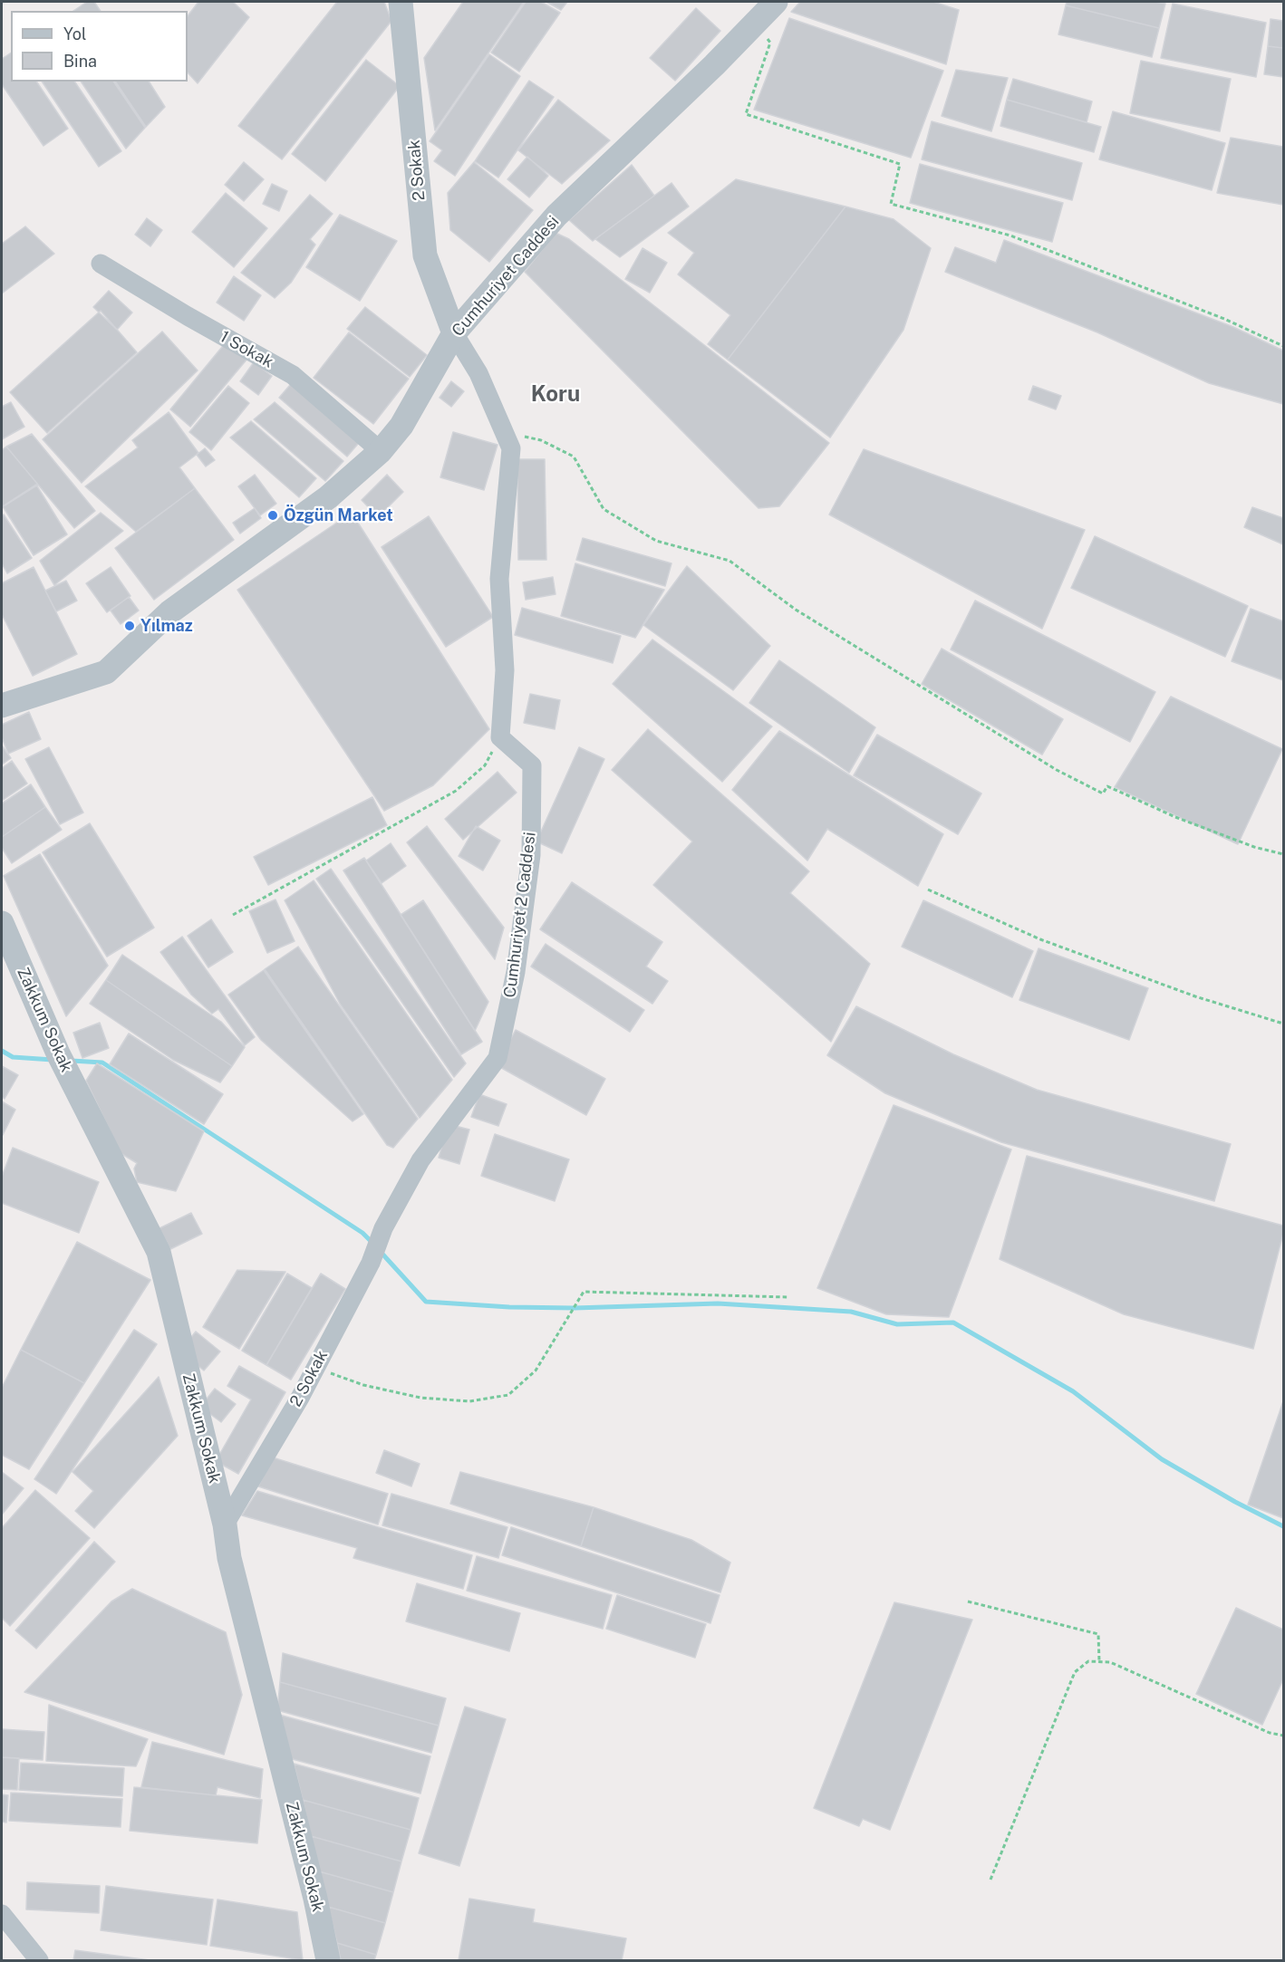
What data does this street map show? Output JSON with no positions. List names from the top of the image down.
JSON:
{
  "streets": {
    "street": [
      "2 Sokak",
      "Cumhuriyet Caddesi",
      "1 Sokak",
      "Cumhuriyet 2 Caddesi",
      "Zakkum Sokak"
    ]
  },
  "crossings": [
    ["2 Sokak", "Cumhuriyet Caddesi"],
    ["2 Sokak", "Cumhuriyet 2 Caddesi"],
    ["2 Sokak", "Zakkum Sokak"],
    ["Cumhuriyet Caddesi", "1 Sokak"]
  ],
  "districts": ["Koru"],
  "places": ["Özgün Market", "Yılmaz"],
  "legend": ["Yol", "Bina"]
}
